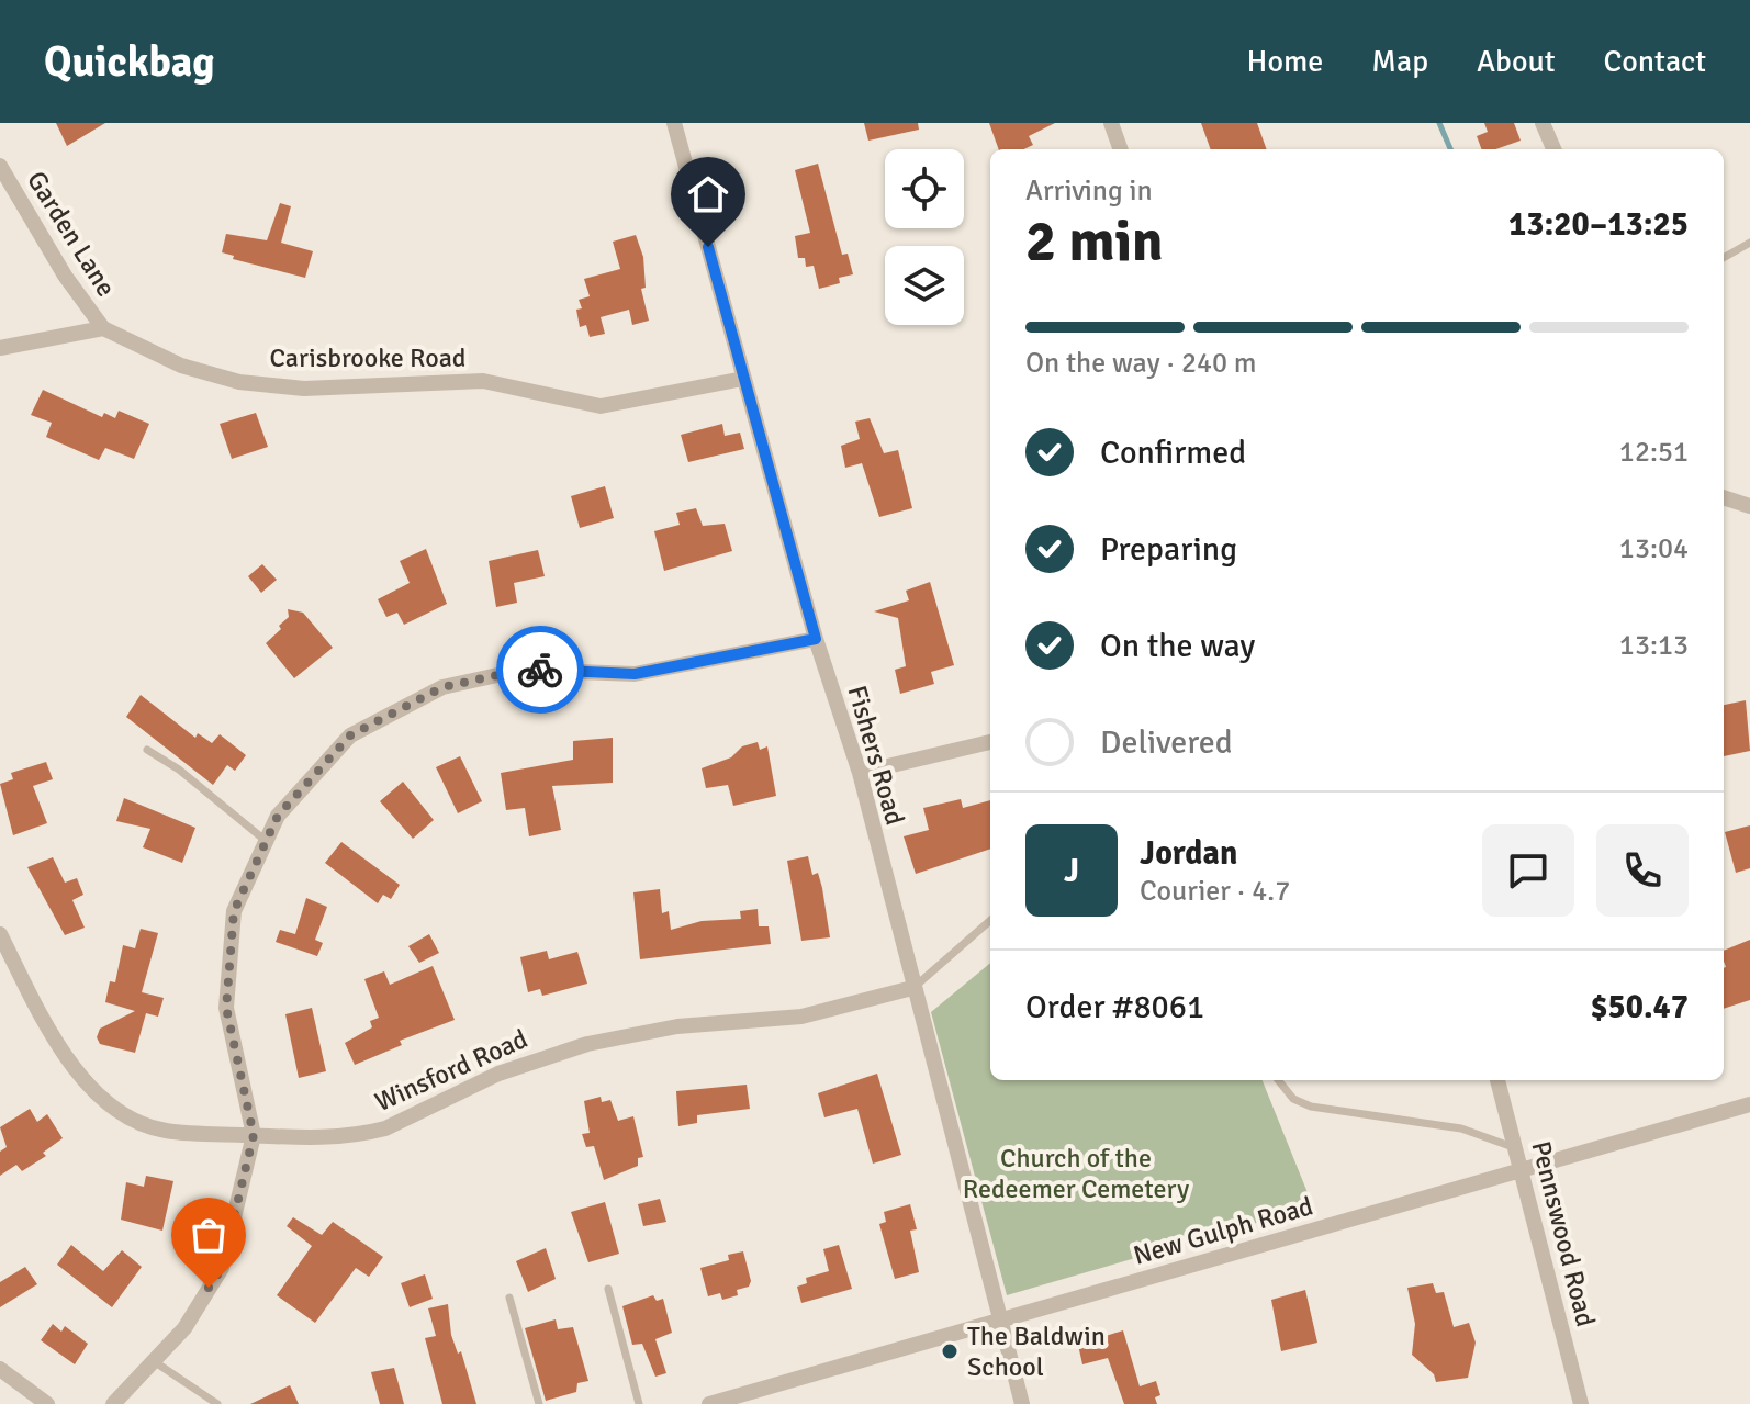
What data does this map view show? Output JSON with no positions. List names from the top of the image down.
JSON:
{
  "streets": {
    "street": [
      "Garden Lane",
      "Carisbrooke Road",
      "Fishers Road",
      "Winsford Road",
      "New Gulph Road",
      "Pennswood Road"
    ]
  },
  "crossings": [
    ["Garden Lane", "Carisbrooke Road"],
    ["Carisbrooke Road", "Fishers Road"],
    ["Fishers Road", "Winsford Road"],
    ["Fishers Road", "New Gulph Road"],
    ["New Gulph Road", "Pennswood Road"]
  ],
  "parks": ["Church of the Redeemer Cemetery"],
  "places": ["The Baldwin School"],
  "page": {
    "header": "Quickbag",
    "nav": [
      "Home",
      "Map",
      "About",
      "Contact"
    ],
    "heading": ["2 min", "Arriving in", "13:20–13:25"],
    "panel": [
      "Jordan",
      "Courier · 4.7",
      "Order #8061",
      "$50.47"
    ],
    "bar": "On the way · 240 m",
    "list": [
      ["Confirmed", "12:51"],
      ["Preparing", "13:04"],
      ["On the way", "13:13"],
      "Delivered"
    ],
    "round": "J"
  }
}
